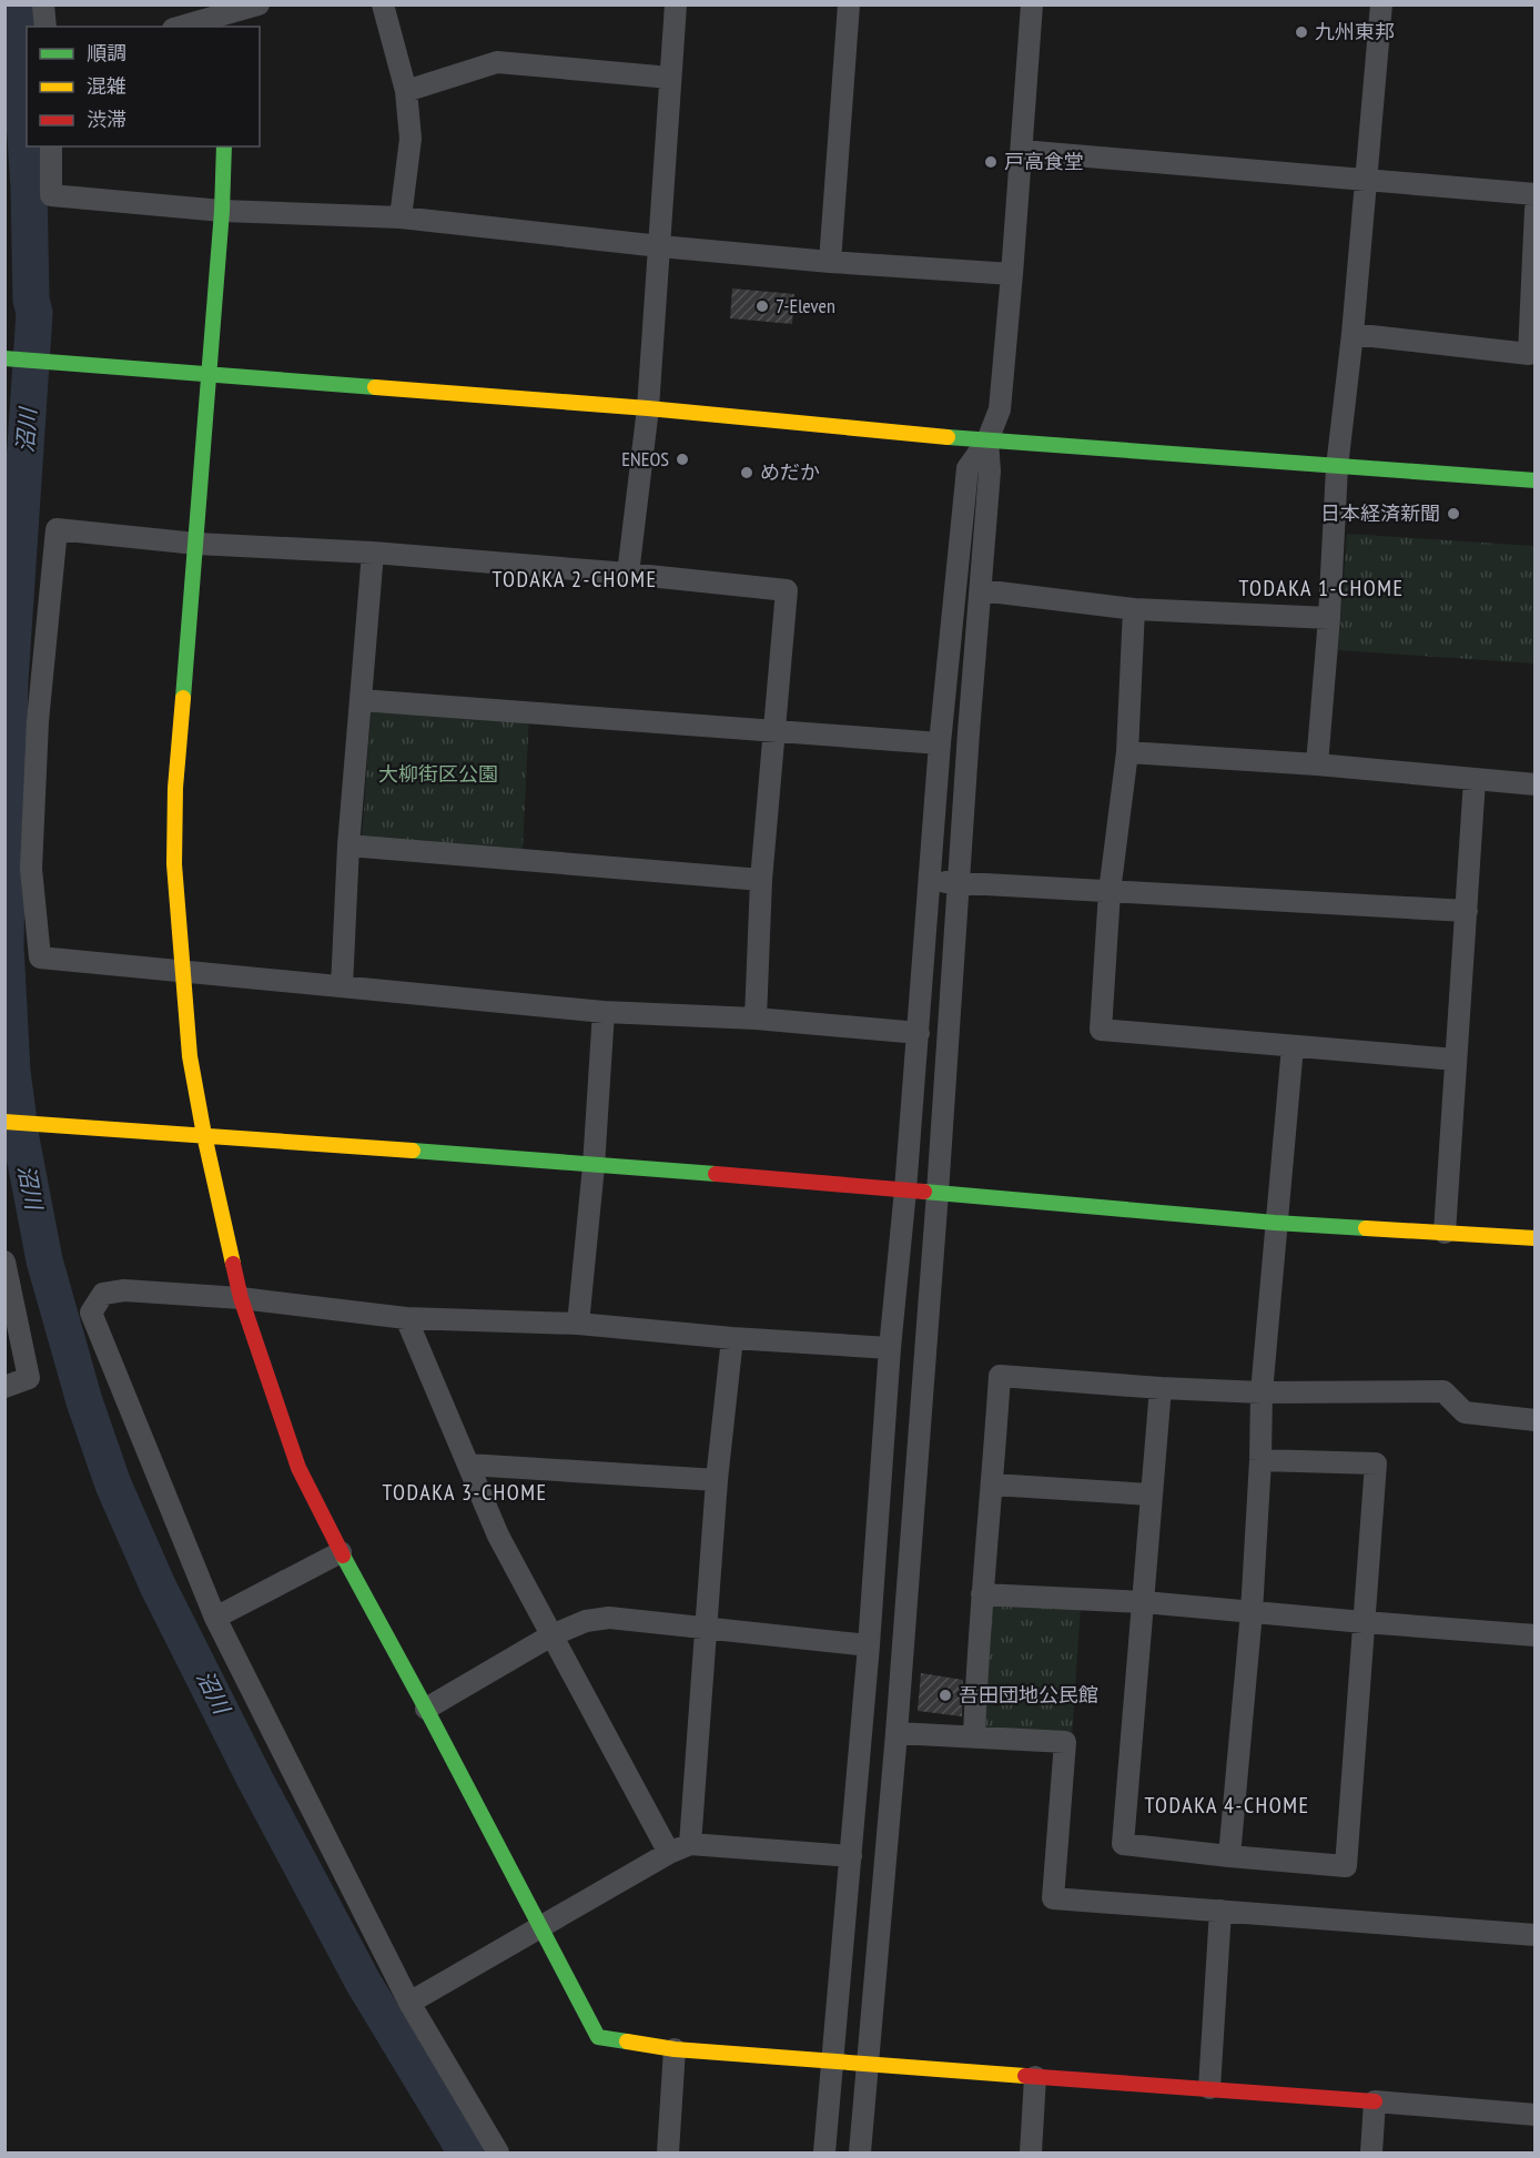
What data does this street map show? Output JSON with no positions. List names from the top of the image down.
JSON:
{
  "districts": [
    "TODAKA 2-CHOME",
    "TODAKA 1-CHOME",
    "TODAKA 3-CHOME",
    "TODAKA 4-CHOME"
  ],
  "water": ["沼川"],
  "parks": ["大柳街区公園"],
  "places": [
    "九州東邦",
    "戸高食堂",
    "7-Eleven",
    "ENEOS",
    "めだか",
    "日本経済新聞",
    "吾田団地公民館"
  ],
  "legend": ["順調", "混雑", "渋滞"]
}
